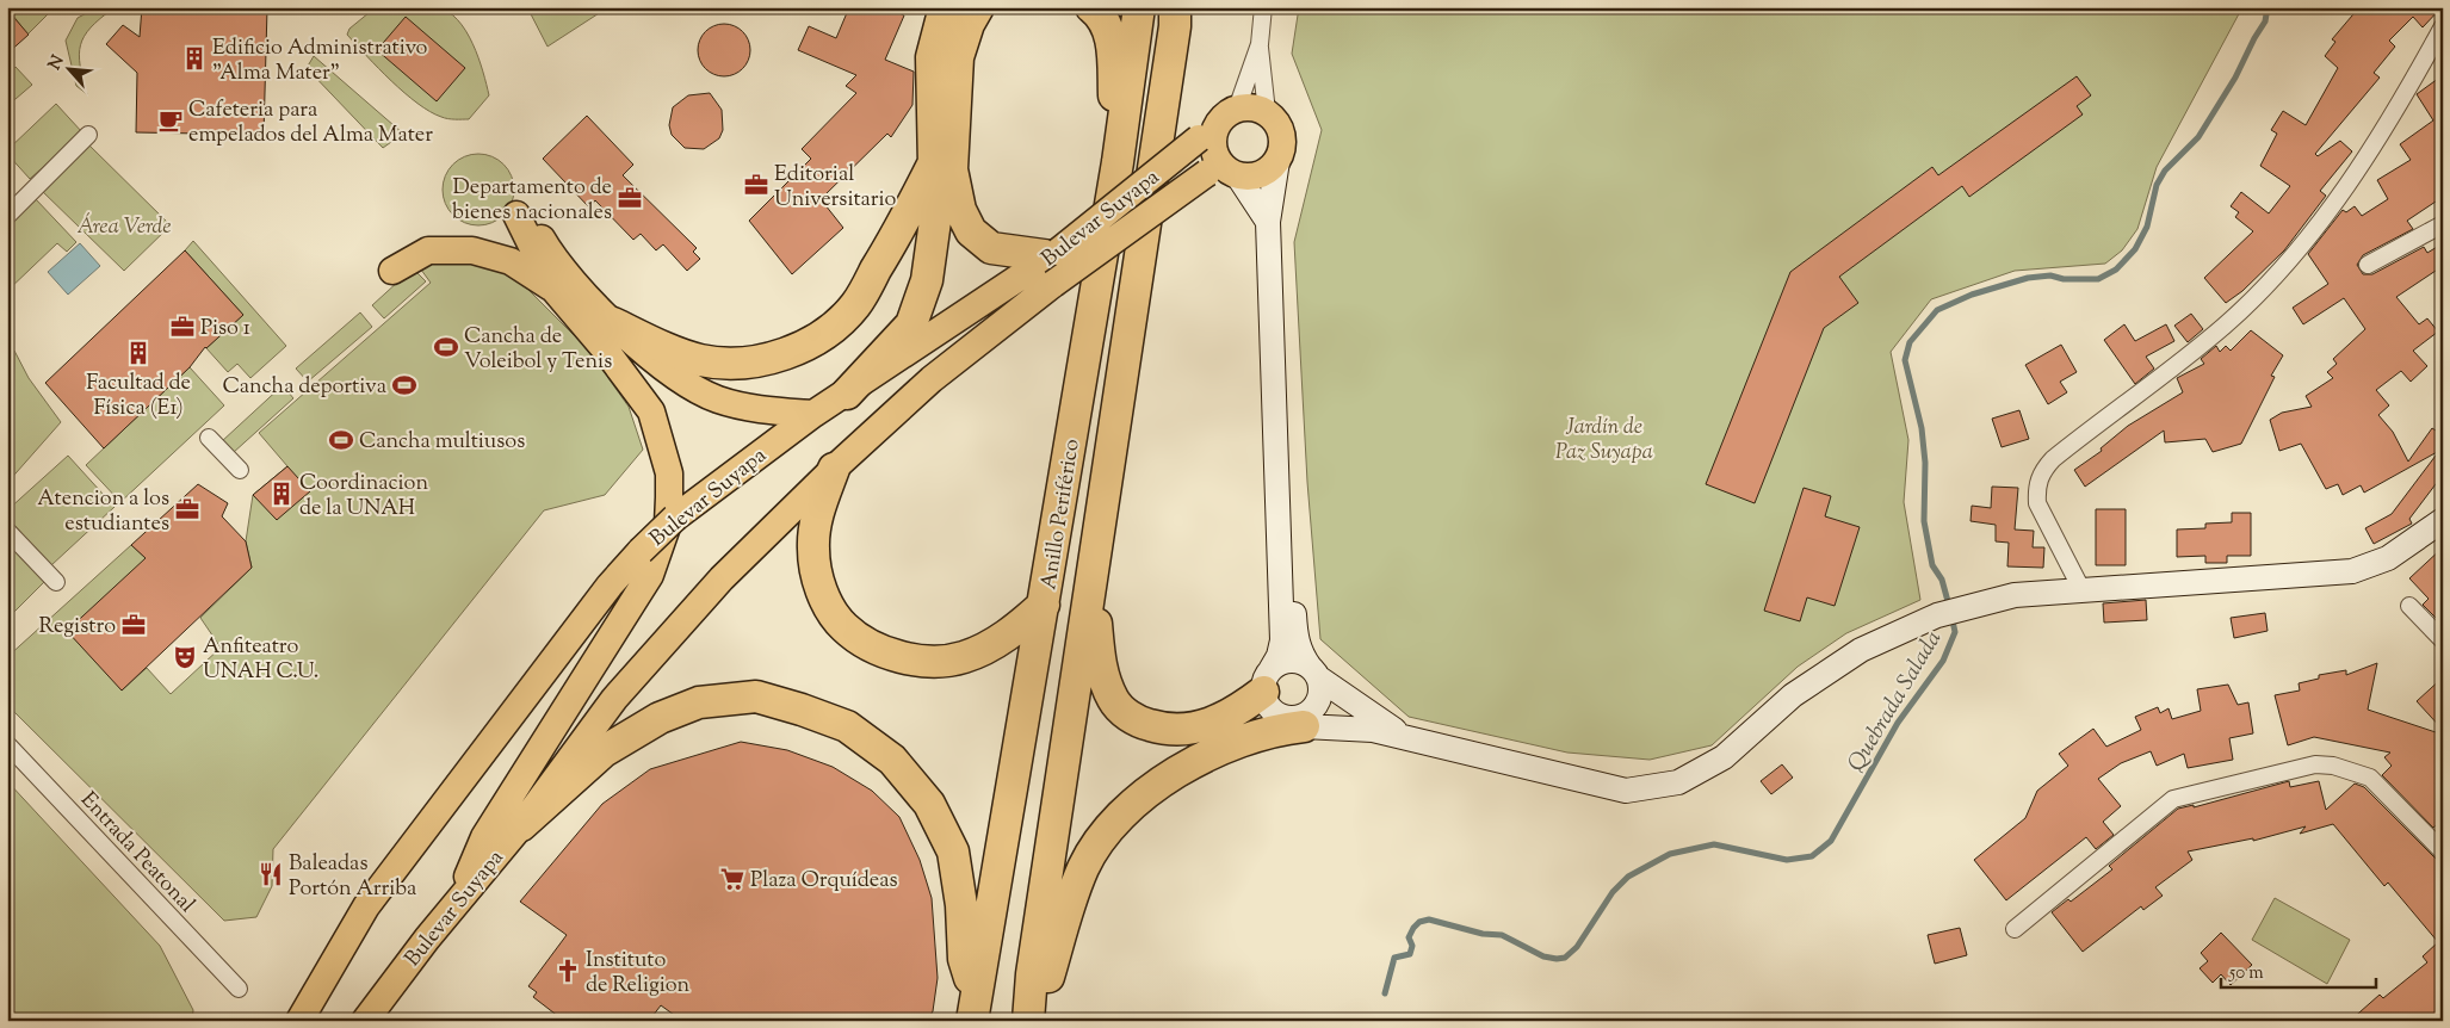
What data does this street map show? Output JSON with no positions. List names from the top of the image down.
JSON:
{
  "streets": {
    "highway": ["Anillo Periférico"],
    "main road": ["Bulevar Suyapa"],
    "street": ["Entrada Peatonal"]
  },
  "water": ["Quebrada Salada"],
  "parks": ["Área Verde", "Jardín de Paz Suyapa"],
  "places": {
    "building": ["Edificio Administrativo \"Alma Mater\"", "Facultad de Física (E1)", "Coordinacion de la UNAH"],
    "cafe": ["Cafeteria para empelados del Alma Mater"],
    "office": [
      "Editorial Universitario",
      "Departamento de bienes nacionales",
      "Piso 1",
      "Atencion a los estudiantes",
      "Registro"
    ],
    "sports": ["Cancha de Voleibol y Tenis", "Cancha deportiva", "Cancha multiusos"],
    "theatre": ["Anfiteatro UNAH C.U."],
    "restaurant": ["Baleadas Portón Arriba"],
    "supermarket": ["Plaza Orquídeas"],
    "church": ["Instituto de Religion"]
  },
  "scale_bar": "50 m",
  "north": "top left"
}
